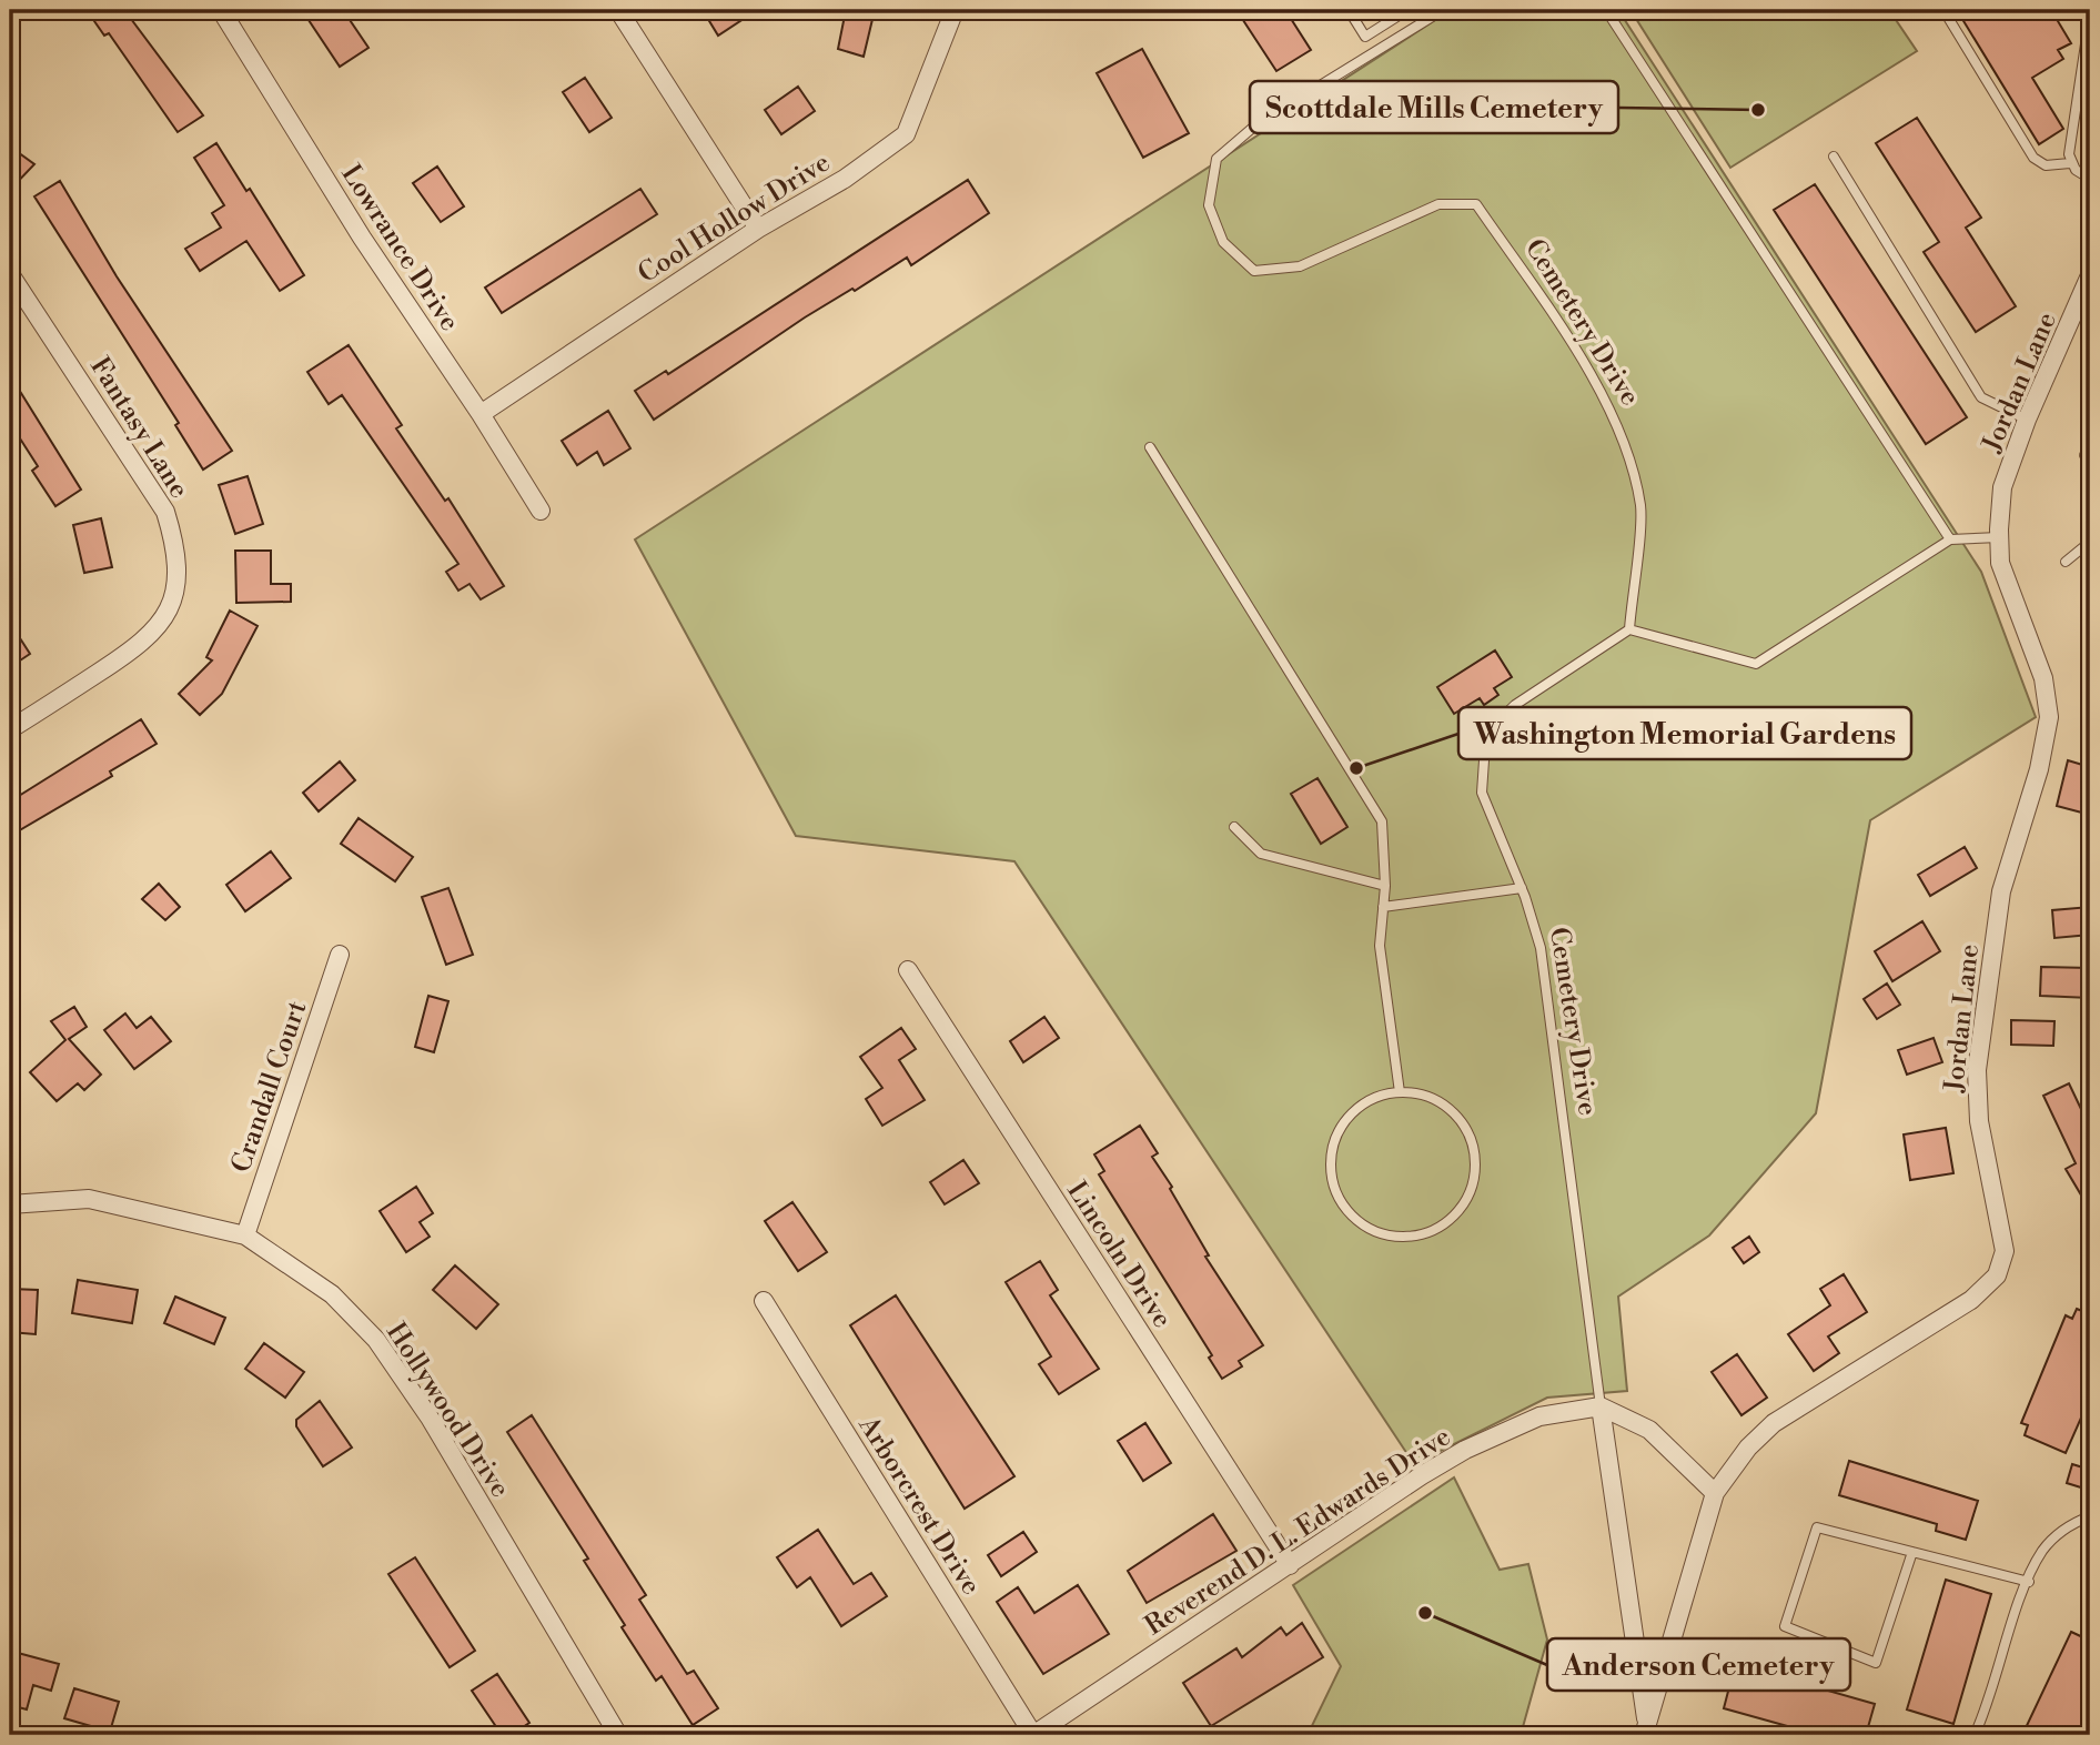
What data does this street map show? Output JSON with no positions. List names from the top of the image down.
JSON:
{
  "streets": {
    "street": [
      "Cool Hollow Drive",
      "Lowrance Drive",
      "Cemetery Drive",
      "Jordan Lane",
      "Fantasy Lane",
      "Crandall Court",
      "Lincoln Drive",
      "Hollywood Drive",
      "Arborcrest Drive",
      "Reverend D. L. Edwards Drive"
    ]
  },
  "crossings": [
    ["Cool Hollow Drive", "Lowrance Drive"],
    ["Cemetery Drive", "Jordan Lane"],
    ["Cemetery Drive", "Reverend D. L. Edwards Drive"],
    ["Crandall Court", "Hollywood Drive"],
    ["Lincoln Drive", "Reverend D. L. Edwards Drive"],
    ["Arborcrest Drive", "Reverend D. L. Edwards Drive"]
  ],
  "places": ["Scottdale Mills Cemetery", "Washington Memorial Gardens", "Anderson Cemetery"]
}
